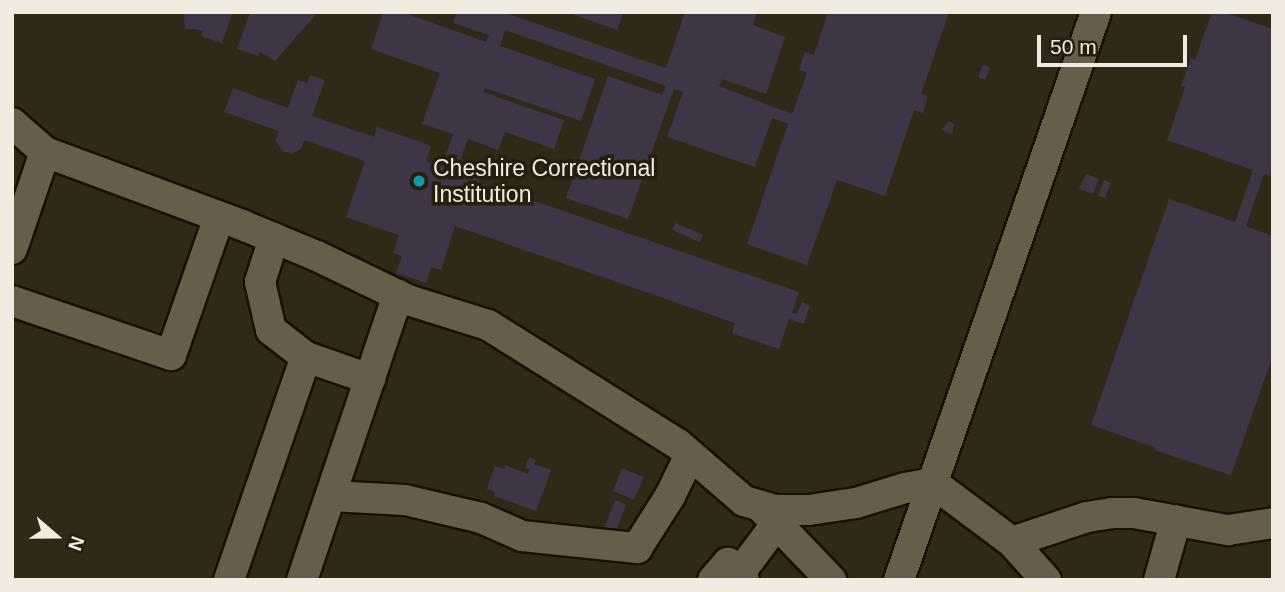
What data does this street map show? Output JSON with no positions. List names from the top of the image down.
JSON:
{
  "places": ["Cheshire Correctional Institution"],
  "scale_bar": "50 m",
  "north": "right"
}
